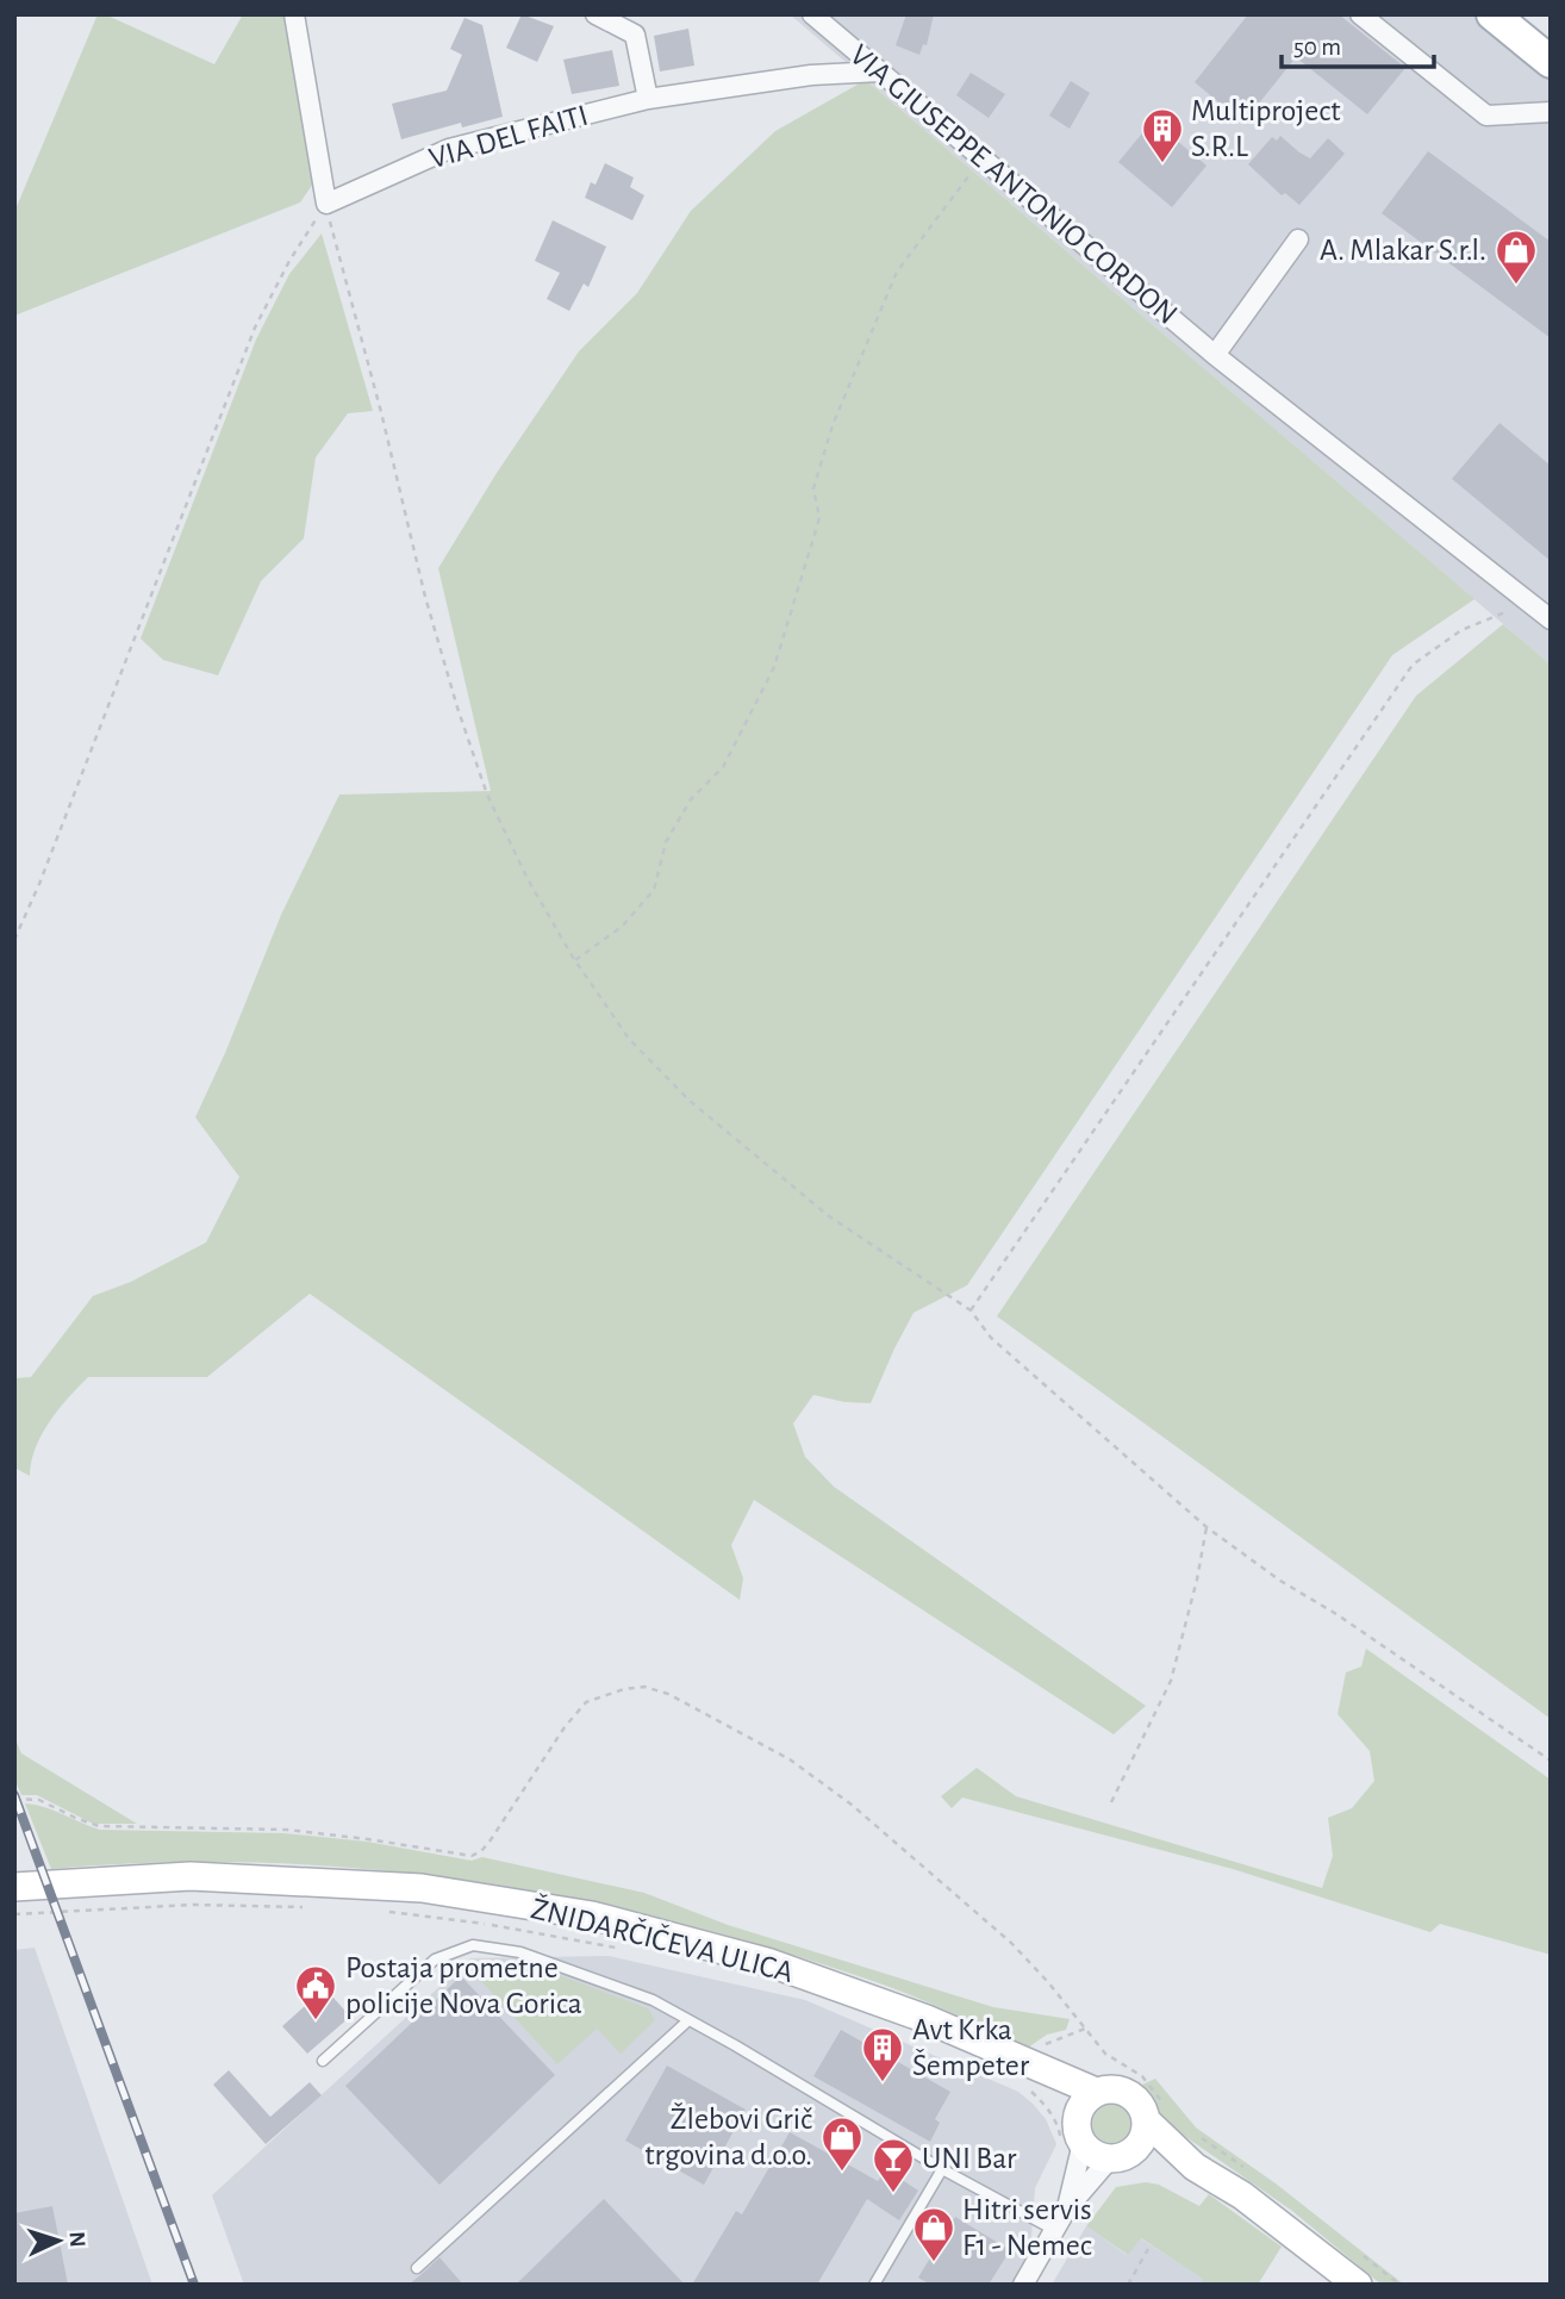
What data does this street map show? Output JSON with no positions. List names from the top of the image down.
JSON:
{
  "streets": {
    "street": ["VIA DEL FAITI", "VIA GIUSEPPE ANTONIO CORDON", "ŽNIDARČIČEVA ULICA"]
  },
  "crossings": [
    ["VIA DEL FAITI", "VIA GIUSEPPE ANTONIO CORDON"]
  ],
  "places": {
    "building": ["Multiproject S.R.L", "Avt Krka Šempeter"],
    "shop": ["A. Mlakar S.r.l.", "Žlebovi Grič trgovina d.o.o.", "Hitri servis F1 - Nemec"],
    "public building": ["Postaja prometne policije Nova Gorica"],
    "bar": ["UNI Bar"]
  },
  "scale_bar": "50 m",
  "north": "right"
}
